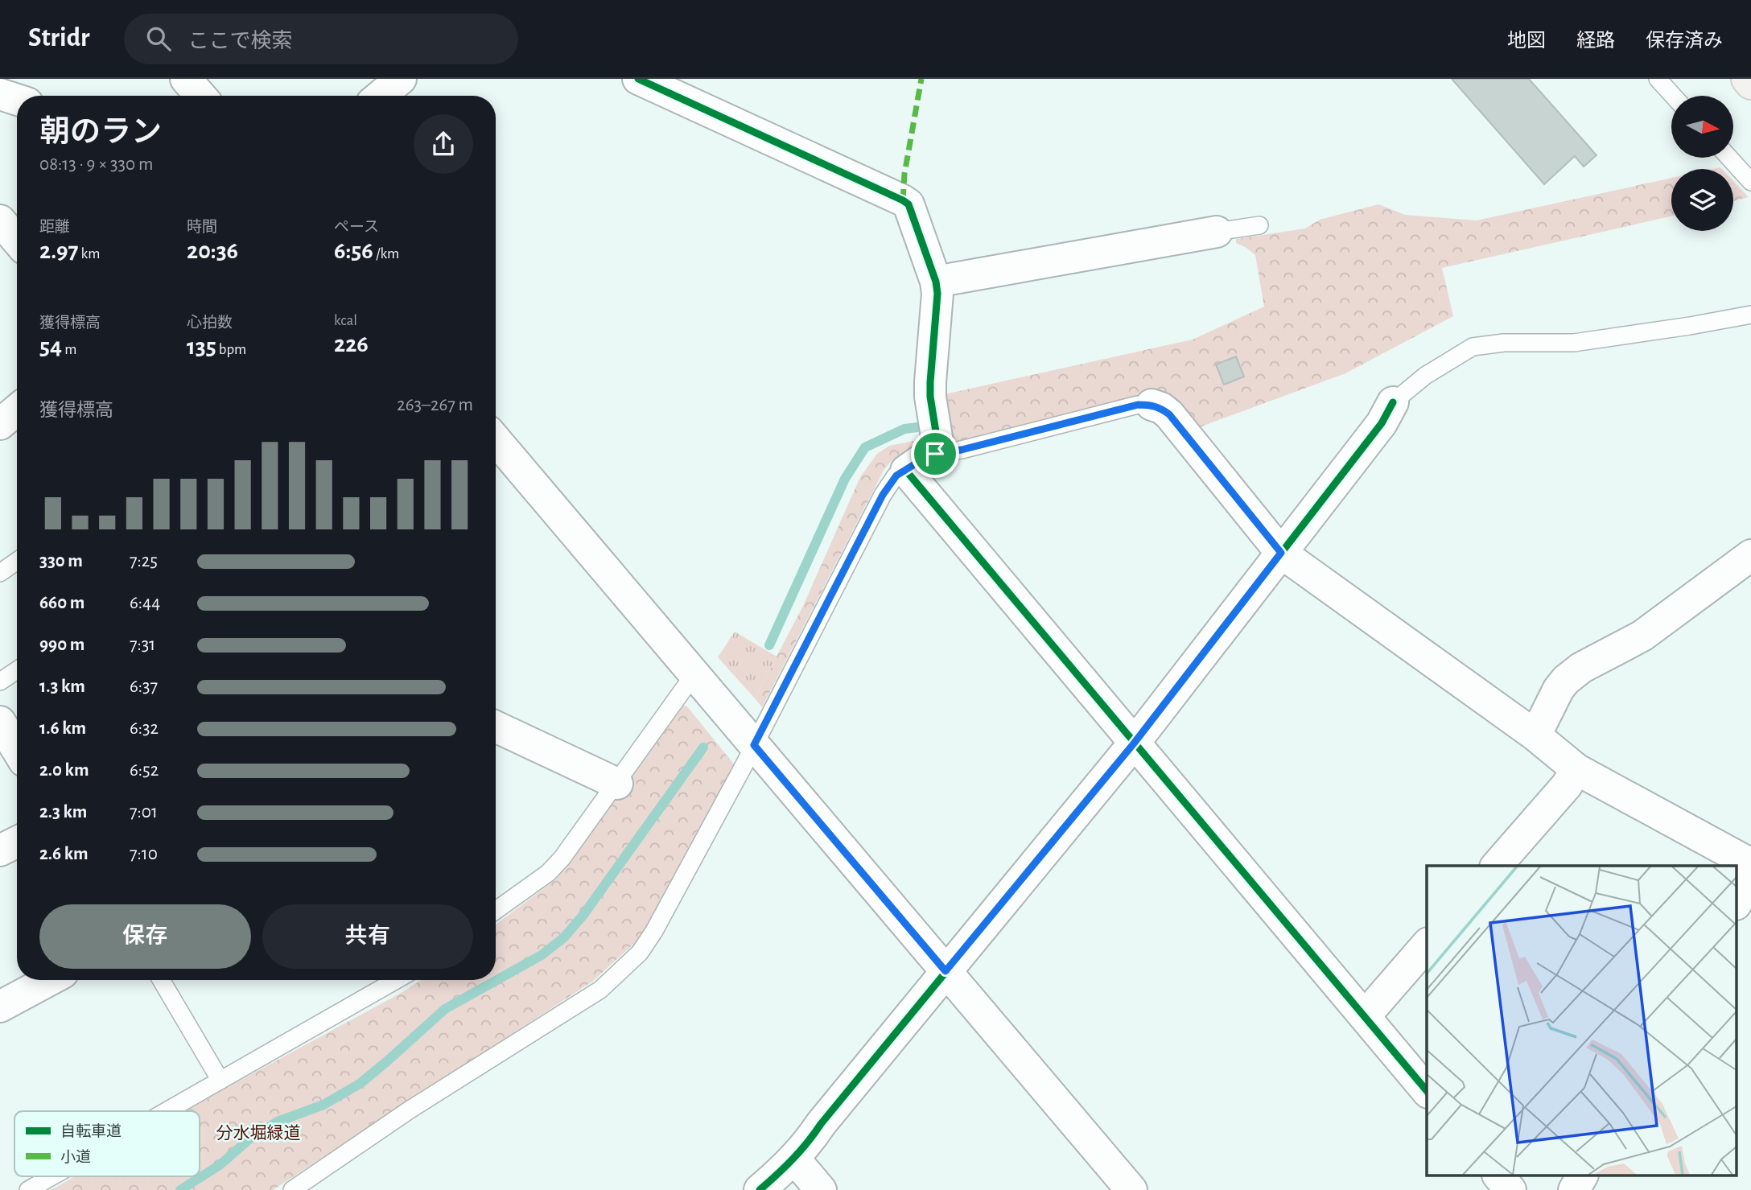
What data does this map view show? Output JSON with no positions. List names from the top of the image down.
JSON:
{
  "parks": ["分水堀緑道"],
  "legend": ["自転車道", "小道"],
  "north": "right",
  "page": {
    "header": "Stridr",
    "search": "ここで検索",
    "nav": ["地図", "経路", "保存済み"],
    "heading": ["朝のラン", "08:13 · 9 × 330 m"],
    "stats": [
      ["距離", "2.97 km"],
      ["時間", "20:36"],
      ["ペース", "6:56 /km"],
      ["獲得標高", "54 m"],
      ["心拍数", "135 bpm"],
      ["kcal", "226"]
    ],
    "chart": ["獲得標高", "263–267 m"],
    "list": [
      {
        "name": "330 m",
        "note": "7:25"
      },
      {
        "name": "660 m",
        "note": "6:44"
      },
      {
        "name": "990 m",
        "note": "7:31"
      },
      {
        "name": "1.3 km",
        "note": "6:37"
      },
      {
        "name": "1.6 km",
        "note": "6:32"
      },
      {
        "name": "2.0 km",
        "note": "6:52"
      },
      {
        "name": "2.3 km",
        "note": "7:01"
      },
      {
        "name": "2.6 km",
        "note": "7:10"
      }
    ],
    "buttons": ["保存", "共有"]
  }
}
